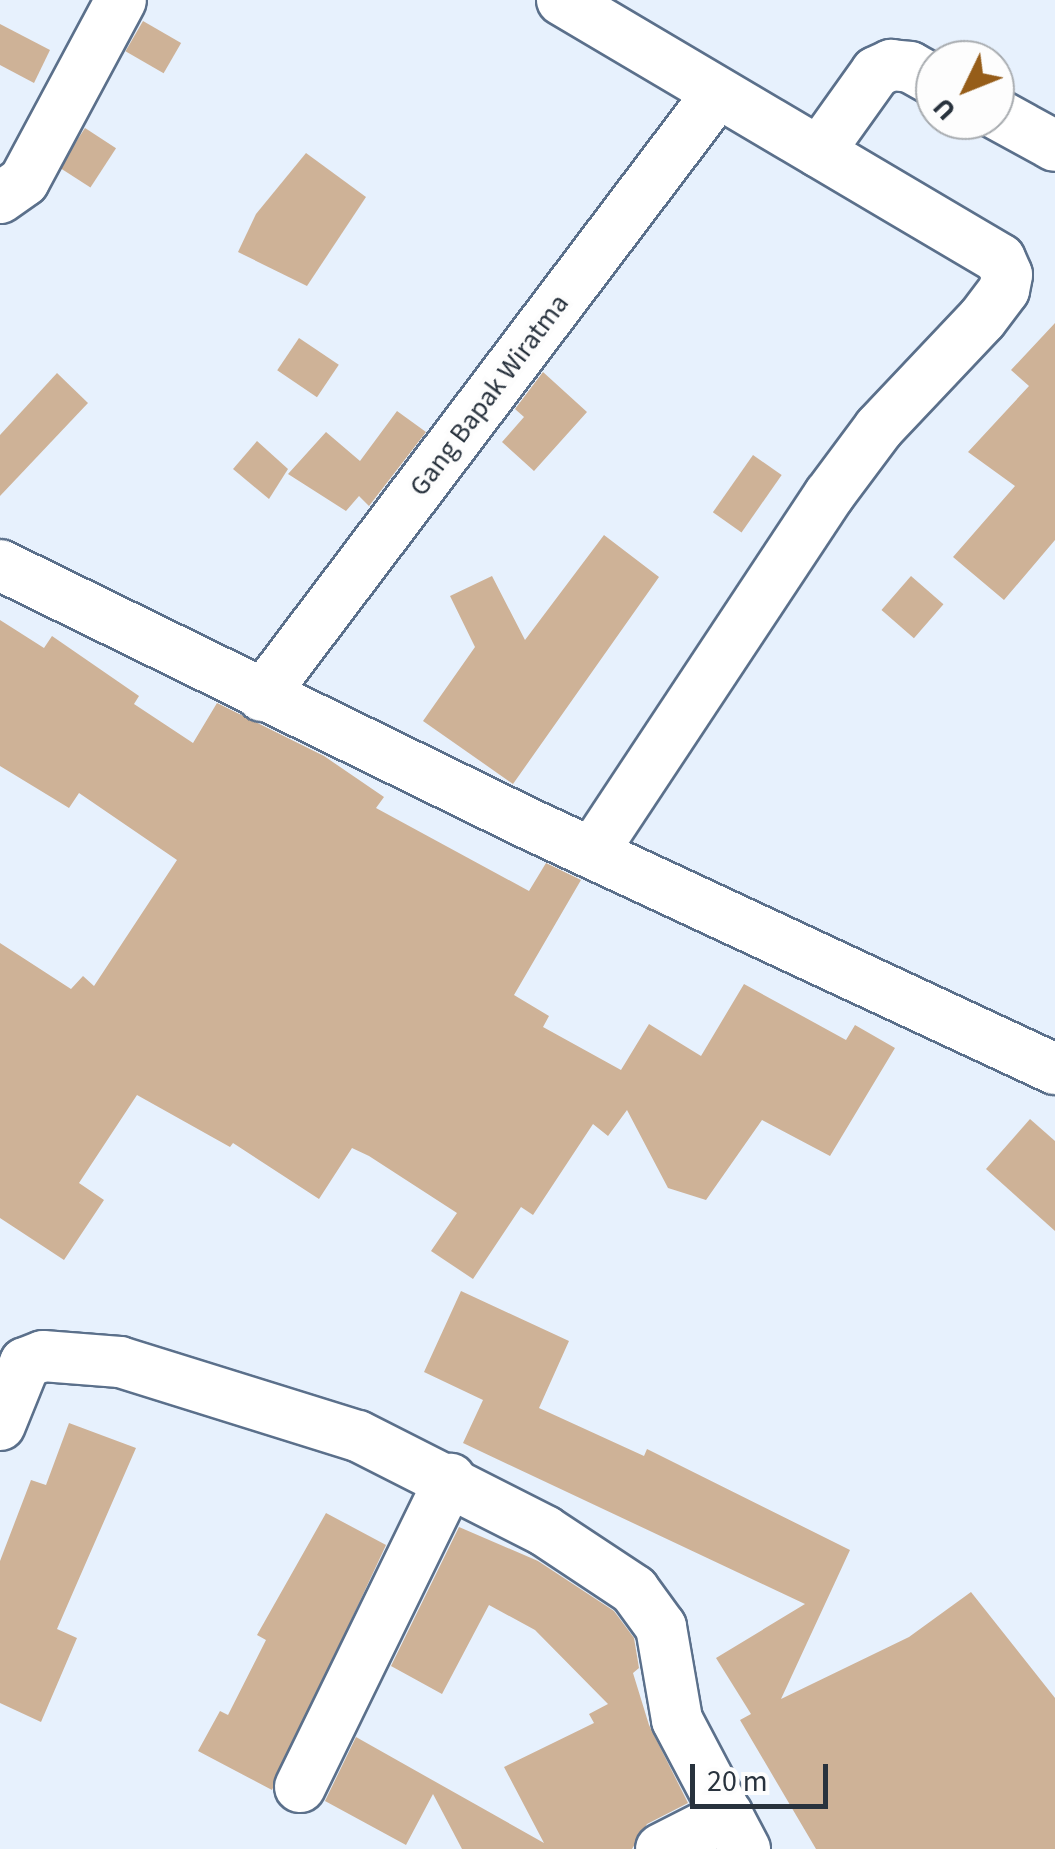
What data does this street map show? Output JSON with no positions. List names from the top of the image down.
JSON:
{
  "streets": {
    "street": ["Gang Bapak Wiratma"]
  },
  "scale_bar": "20 m",
  "north": "bottom left"
}
